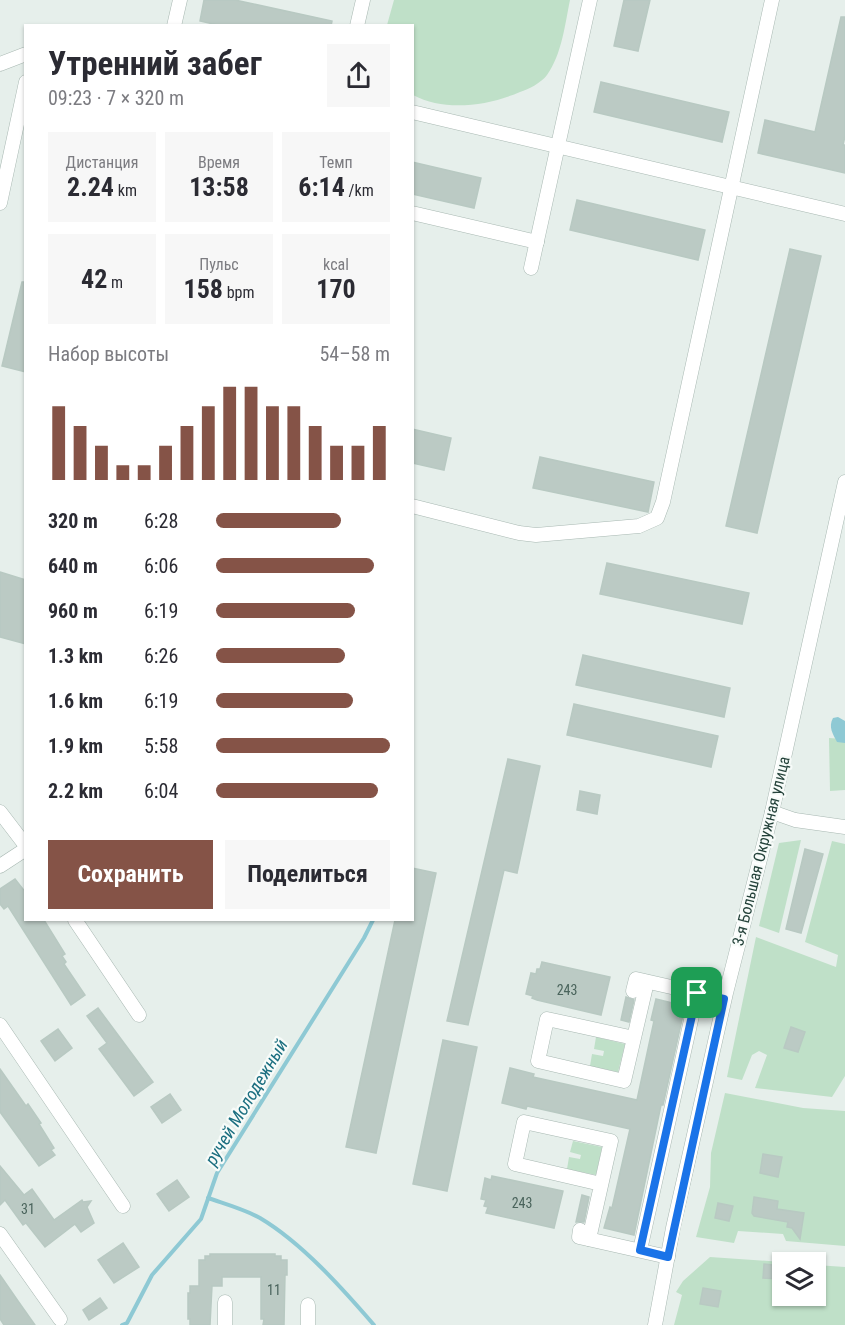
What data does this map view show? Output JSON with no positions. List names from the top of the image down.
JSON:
{
  "streets": {
    "street": ["3-я Большая Окружная улица"]
  },
  "water": ["ручей Молодежный"],
  "house_numbers": [
    "243",
    "243",
    "31",
    "11"
  ],
  "page": {
    "heading": ["Утренний забег", "09:23 · 7 × 320 m"],
    "stats": [
      ["Дистанция", "2.24 km"],
      ["Время", "13:58"],
      ["Темп", "6:14 /km"],
      ["42 m"],
      ["Пульс", "158 bpm"],
      ["kcal", "170"]
    ],
    "chart": ["Набор высоты", "54–58 m"],
    "list": [
      {
        "name": "320 m",
        "note": "6:28"
      },
      {
        "name": "640 m",
        "note": "6:06"
      },
      {
        "name": "960 m",
        "note": "6:19"
      },
      {
        "name": "1.3 km",
        "note": "6:26"
      },
      {
        "name": "1.6 km",
        "note": "6:19"
      },
      {
        "name": "1.9 km",
        "note": "5:58"
      },
      {
        "name": "2.2 km",
        "note": "6:04"
      }
    ],
    "buttons": ["Сохранить", "Поделиться"]
  }
}
